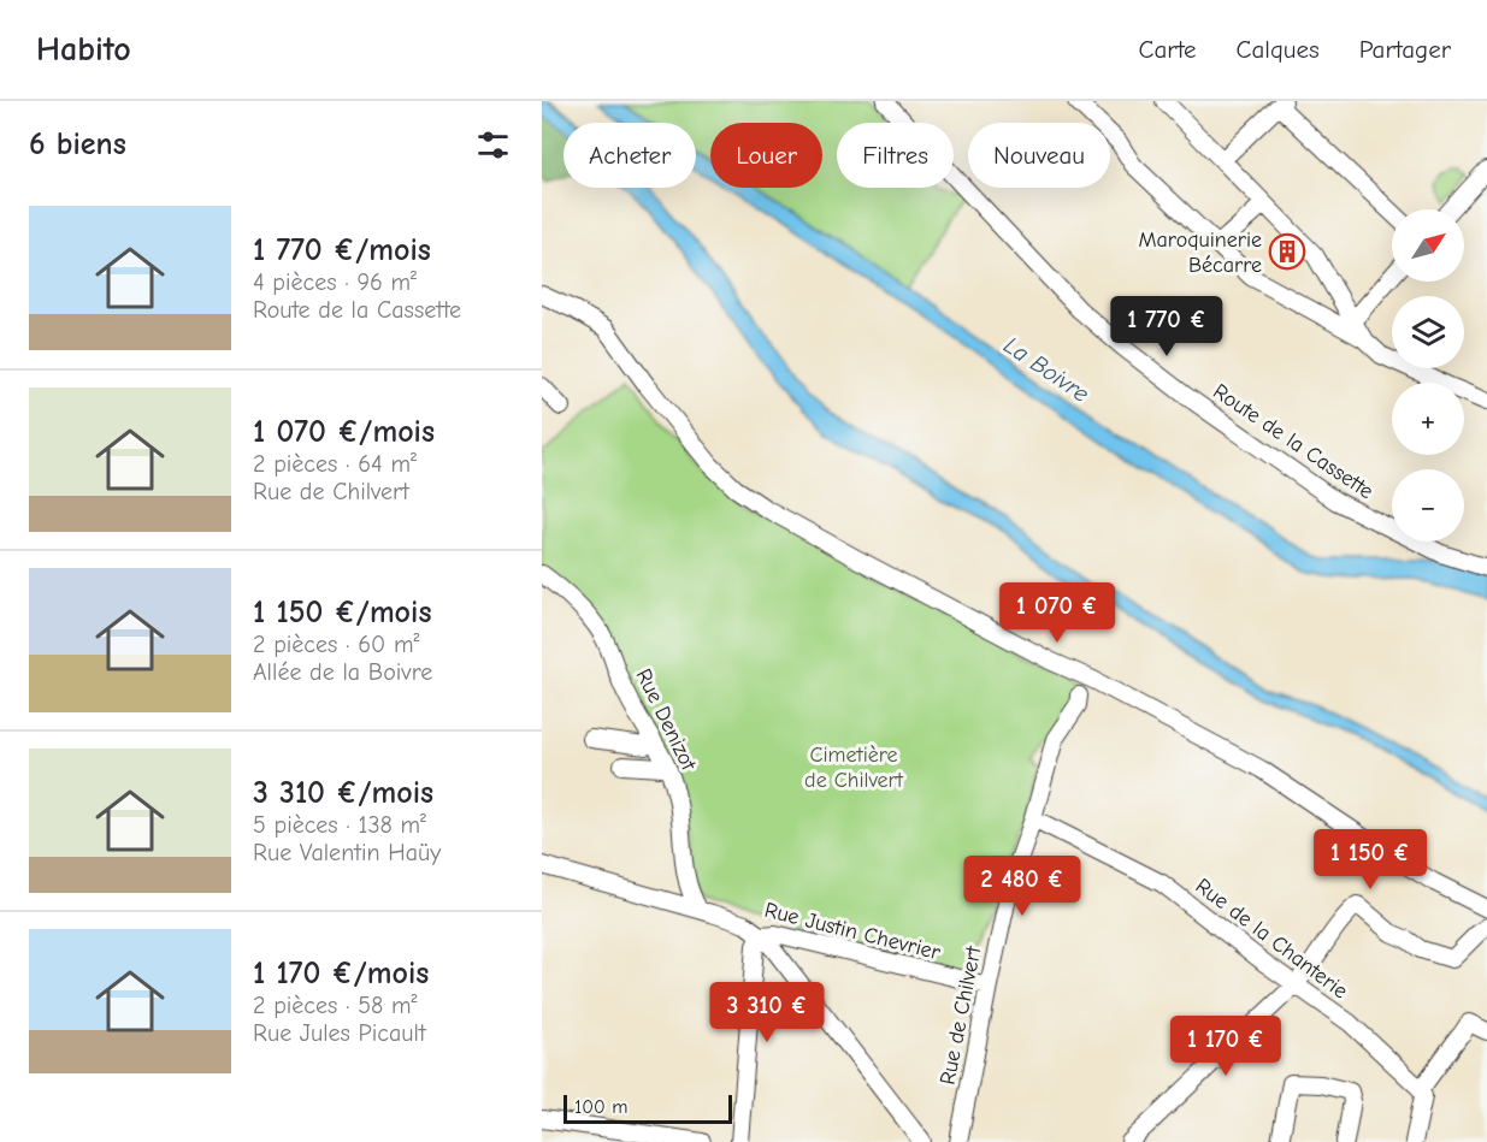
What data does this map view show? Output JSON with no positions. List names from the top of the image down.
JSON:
{
  "streets": {
    "street": [
      "Route de la Cassette",
      "Rue Denizot",
      "Rue Justin Chevrier",
      "Rue de la Chanterie",
      "Rue de Chilvert"
    ]
  },
  "crossings": [
    ["Rue Denizot", "Rue Justin Chevrier"],
    ["Rue Justin Chevrier", "Rue de Chilvert"],
    ["Rue de la Chanterie", "Rue de Chilvert"]
  ],
  "water": ["La Boivre"],
  "parks": ["Cimetière de Chilvert"],
  "places": {
    "building": ["Maroquinerie Bécarre"]
  },
  "scale_bar": "100 m",
  "north": "top right",
  "page": {
    "header": "Habito",
    "nav": ["Carte", "Calques", "Partager"],
    "heading": "6 biens",
    "chip": [
      "Acheter",
      "Louer",
      "Filtres",
      "Nouveau"
    ],
    "list": [
      {
        "name": "1 770 €/mois",
        "note": "4 pièces · 96 m² · Route de la Cassette"
      },
      {
        "name": "1 070 €/mois",
        "note": "2 pièces · 64 m² · Rue de Chilvert"
      },
      {
        "name": "1 150 €/mois",
        "note": "2 pièces · 60 m² · Allée de la Boivre"
      },
      {
        "name": "3 310 €/mois",
        "note": "5 pièces · 138 m² · Rue Valentin Haüy"
      },
      {
        "name": "1 170 €/mois",
        "note": "2 pièces · 58 m² · Rue Jules Picault"
      }
    ],
    "map_buttons": ["+", "−"],
    "price": [
      "1 770 €",
      "1 070 €",
      "1 150 €",
      "2 480 €",
      "3 310 €",
      "1 170 €"
    ],
    "scale": "100 m"
  }
}
